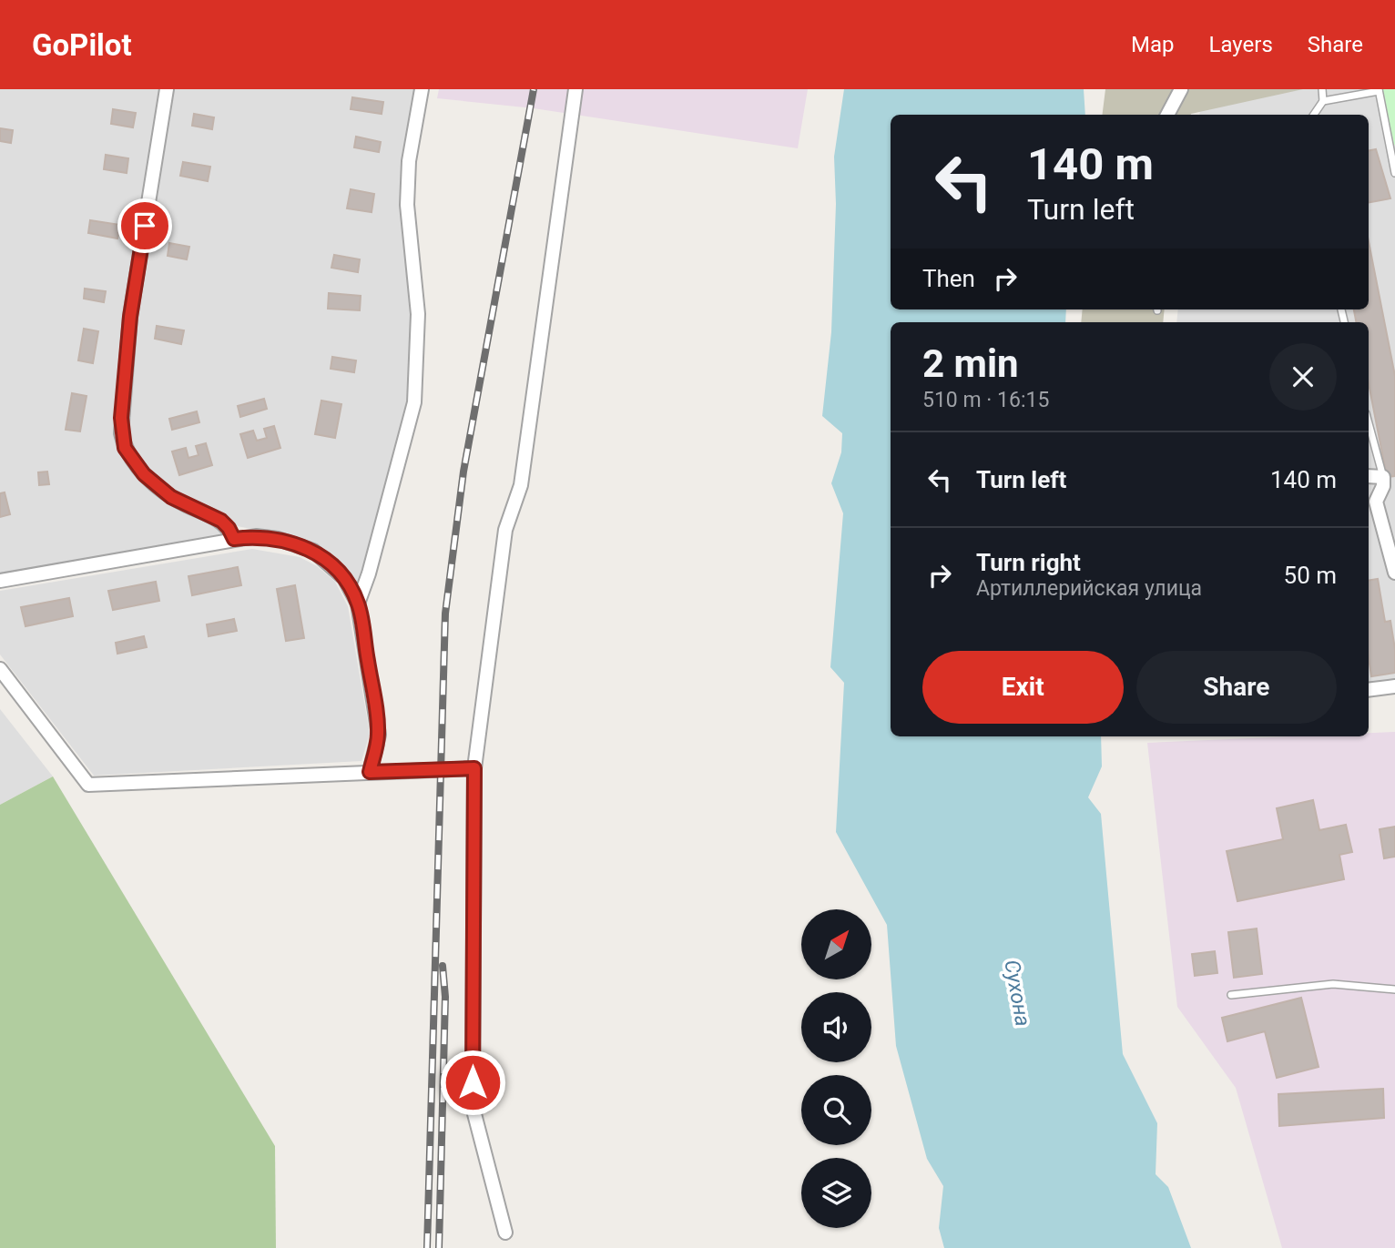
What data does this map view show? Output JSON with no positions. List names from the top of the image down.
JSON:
{
  "water": ["Сухона"],
  "north": "top right",
  "page": {
    "header": "GoPilot",
    "nav": ["Map", "Layers", "Share"],
    "turn": ["140 m", "Turn left"],
    "then": "Then",
    "heading": ["2 min", "510 m · 16:15"],
    "list": [
      {
        "name": "Turn left",
        "value": "140 m"
      },
      {
        "name": "Turn right",
        "note": "Артиллерийская улица",
        "value": "50 m"
      }
    ],
    "buttons": ["Exit", "Share"]
  }
}
